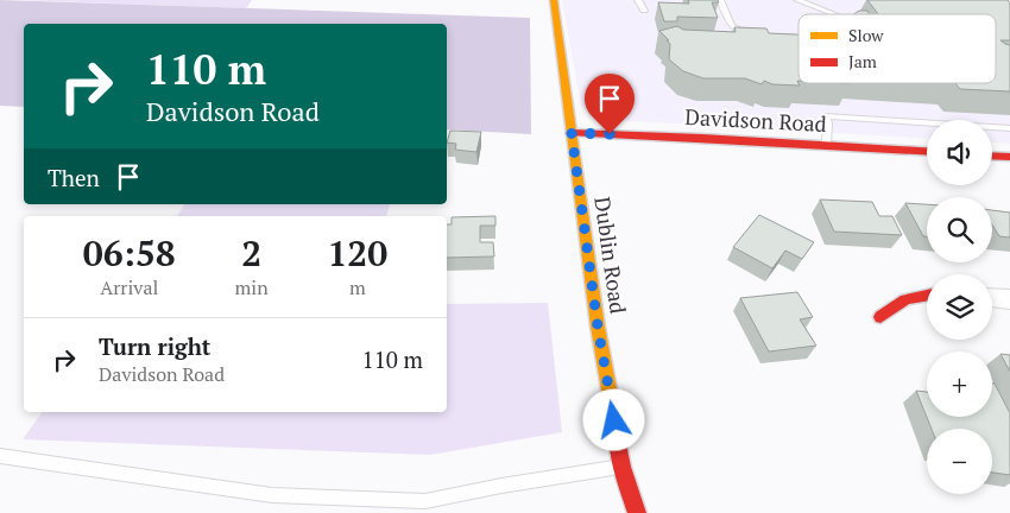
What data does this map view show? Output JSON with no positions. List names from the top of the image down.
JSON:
{
  "streets": {
    "main road": ["Davidson Road", "Dublin Road"]
  },
  "crossings": [
    ["Davidson Road", "Dublin Road"]
  ],
  "legend": ["Slow", "Jam"],
  "page": {
    "turn": ["110 m", "Davidson Road"],
    "map_buttons": ["+", "−"],
    "then": "Then",
    "eta": [
      "06:58",
      "Arrival",
      "2",
      "min",
      "120",
      "m"
    ],
    "list": [
      {
        "name": "Turn right",
        "note": "Davidson Road",
        "value": "110 m"
      }
    ]
  }
}
